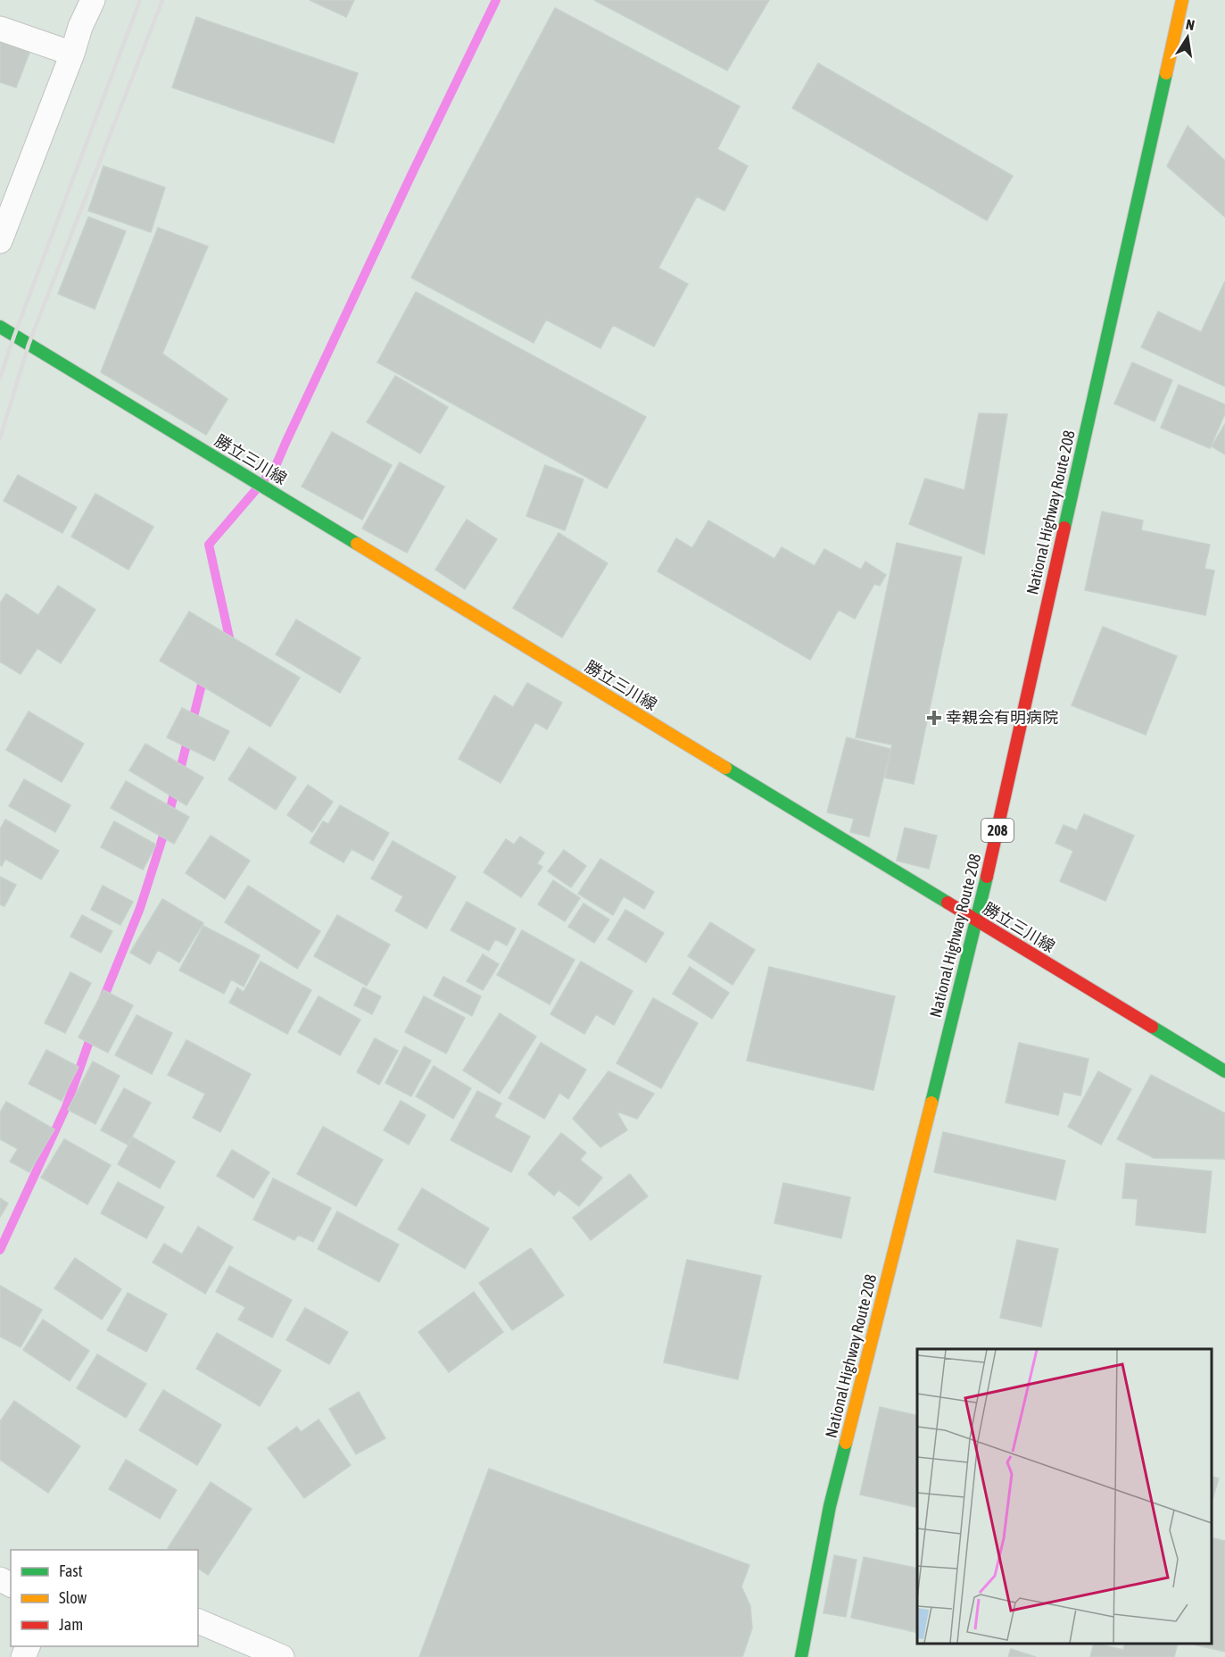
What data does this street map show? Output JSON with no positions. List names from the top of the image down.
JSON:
{
  "streets": {
    "main road": ["勝立三川線", "National Highway Route 208", "208"]
  },
  "crossings": [
    ["勝立三川線", "National Highway Route 208"]
  ],
  "places": {
    "health": ["幸親会有明病院"]
  },
  "legend": ["Fast", "Slow", "Jam"],
  "north": "top"
}
